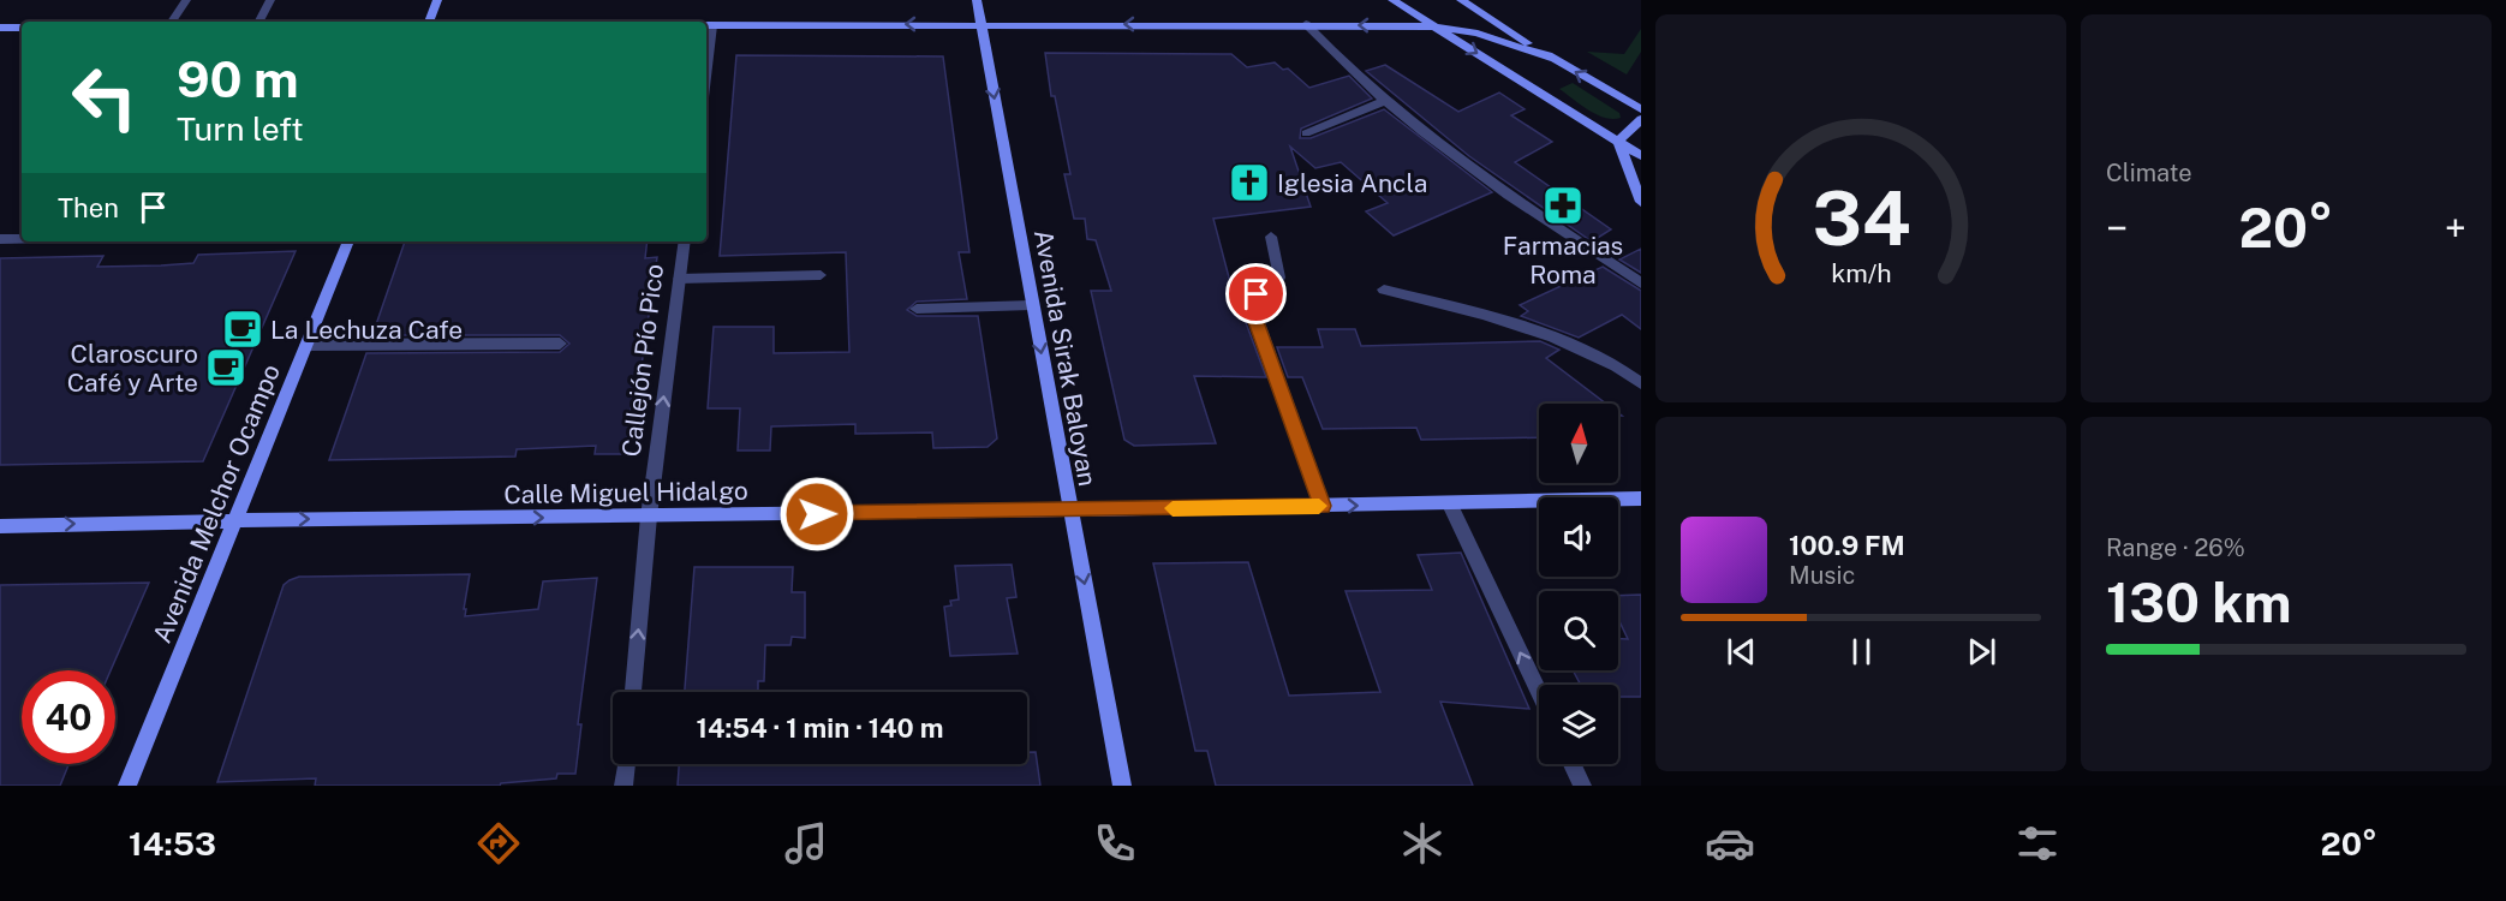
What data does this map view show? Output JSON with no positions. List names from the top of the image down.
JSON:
{
  "streets": {
    "street": [
      "Avenida Sirak Baloyan",
      "Callejón Pío Pico",
      "Calle Miguel Hidalgo",
      "Avenida Melchor Ocampo"
    ]
  },
  "crossings": [
    ["Avenida Sirak Baloyan", "Calle Miguel Hidalgo"],
    ["Callejón Pío Pico", "Calle Miguel Hidalgo"],
    ["Calle Miguel Hidalgo", "Avenida Melchor Ocampo"]
  ],
  "one_way": ["Avenida Sirak Baloyan", "Callejón Pío Pico", "Calle Miguel Hidalgo"],
  "places": {
    "church": ["Iglesia Ancla"],
    "pharmacy": ["Farmacias Roma"],
    "cafe": ["La Lechuza Cafe", "Claroscuro Café y Arte"]
  },
  "north": "top",
  "page": {
    "tile": [
      "Climate",
      ["Range · 26%", "130 km"]
    ],
    "turn": ["90 m", "Turn left"],
    "then": "Then",
    "heat": ["−", "20°", "+"],
    "song": ["100.9 FM", "Music"],
    "limit": "40",
    "trip": "14:54 · 1 min · 140 m",
    "tabs": ["14:53", "20°"],
    "gauge": ["34", "km/h"]
  }
}
